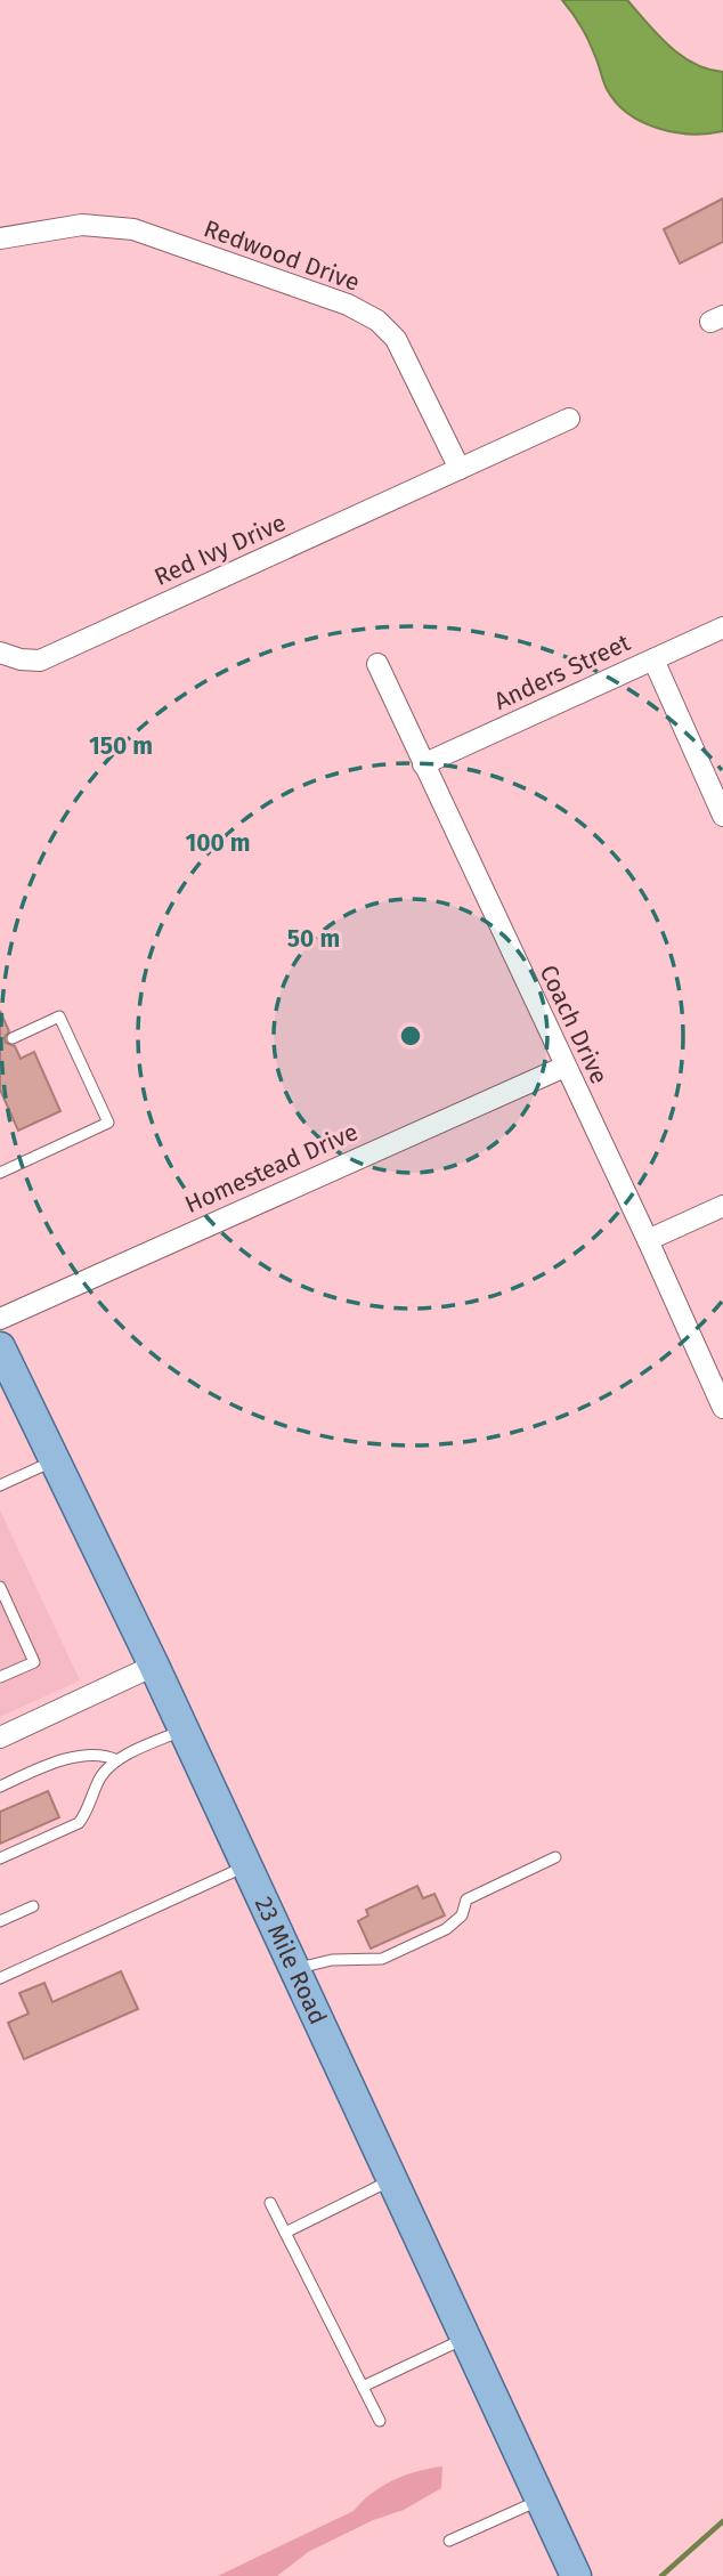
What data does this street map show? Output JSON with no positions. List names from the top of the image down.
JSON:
{
  "streets": {
    "main road": ["23 Mile Road"],
    "street": [
      "Redwood Drive",
      "Red Ivy Drive",
      "Anders Street",
      "Coach Drive",
      "Homestead Drive"
    ]
  },
  "crossings": [
    ["Redwood Drive", "Red Ivy Drive"],
    ["Anders Street", "Coach Drive"],
    ["Coach Drive", "Homestead Drive"]
  ],
  "rings": ["150 m", "100 m", "50 m"]
}
